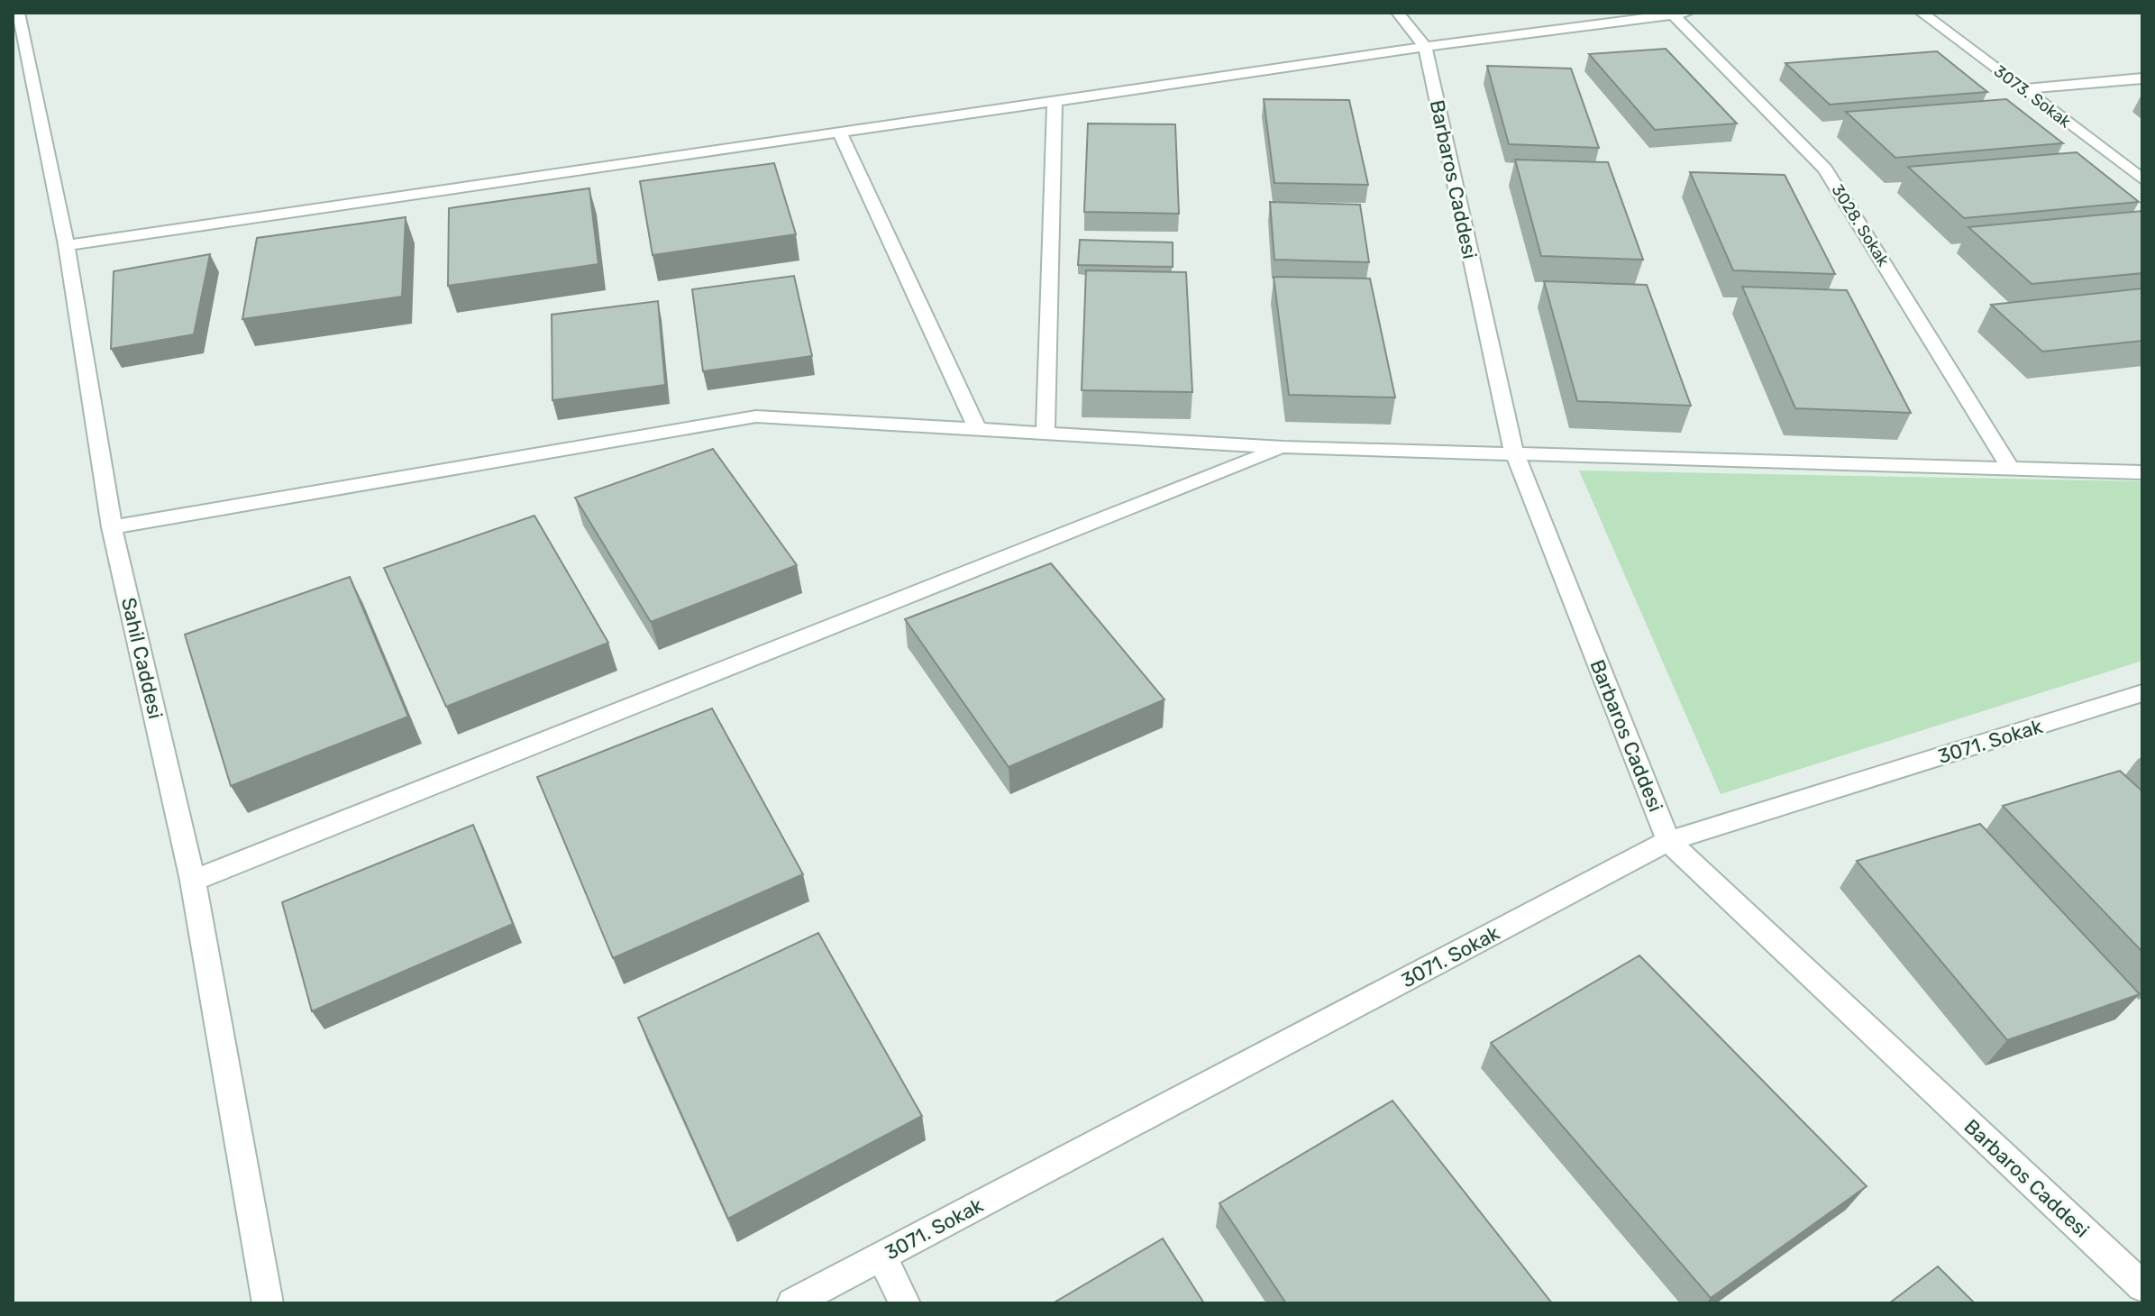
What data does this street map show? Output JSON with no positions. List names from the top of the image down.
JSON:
{
  "streets": {
    "street": [
      "3073. Sokak",
      "Barbaros Caddesi",
      "3028. Sokak",
      "Sahil Caddesi",
      "3071. Sokak"
    ]
  },
  "crossings": [
    ["Barbaros Caddesi", "3071. Sokak"]
  ]
}
